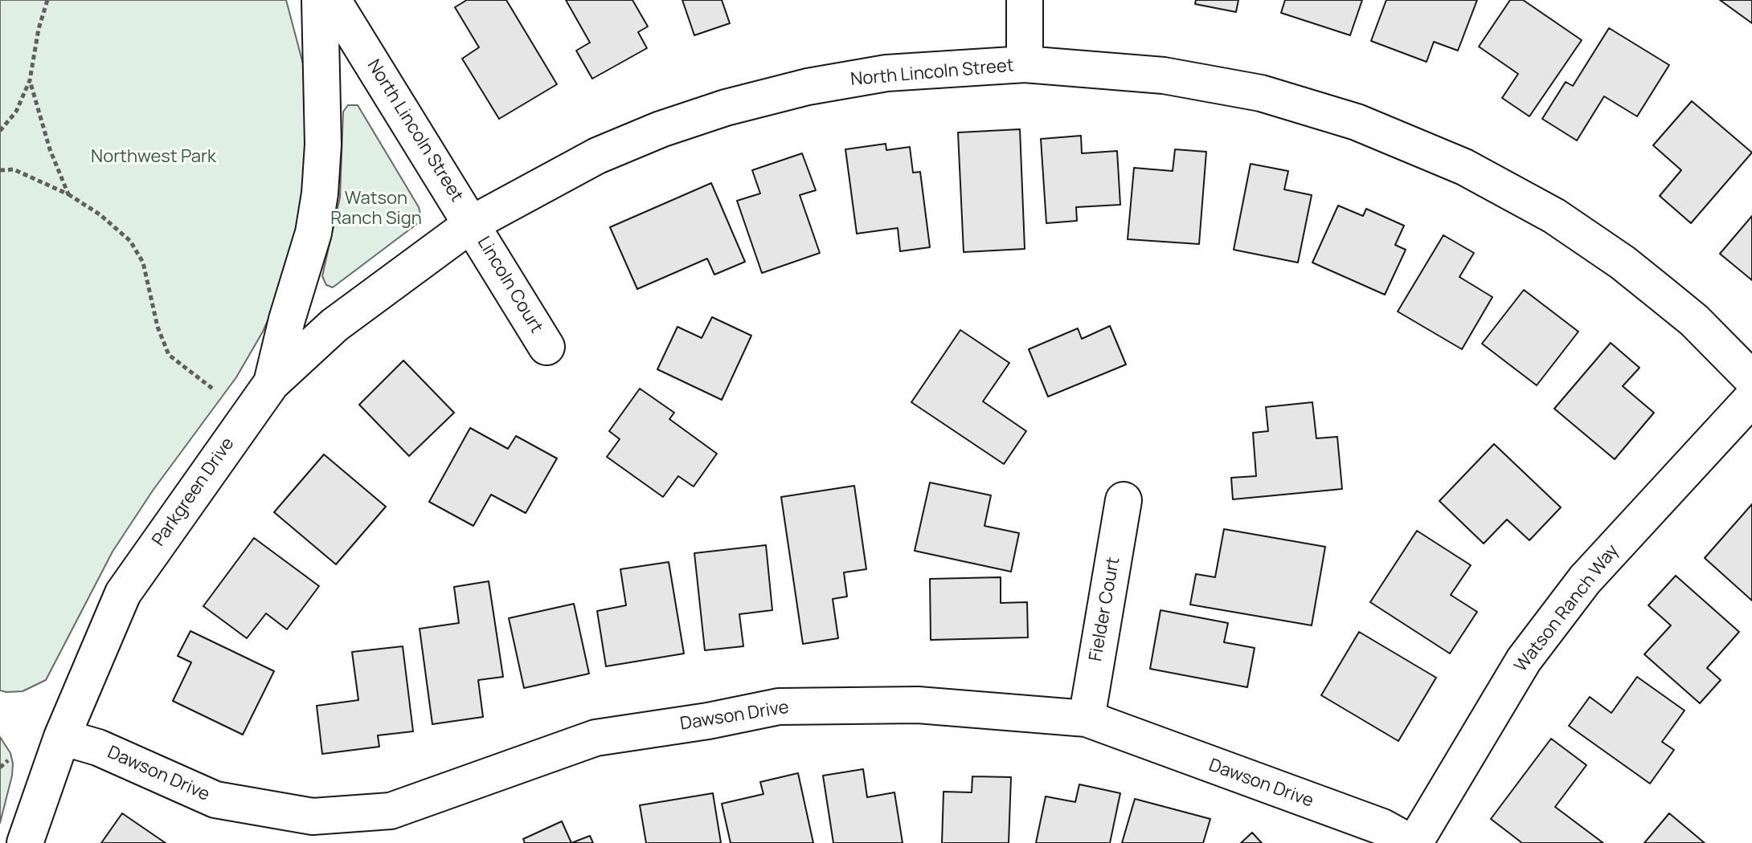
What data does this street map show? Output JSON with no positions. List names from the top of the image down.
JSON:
{
  "streets": {
    "street": [
      "North Lincoln Street",
      "Lincoln Court",
      "Parkgreen Drive",
      "Watson Ranch Way",
      "Fielder Court",
      "Dawson Drive"
    ]
  },
  "crossings": [
    ["North Lincoln Street", "Lincoln Court"],
    ["North Lincoln Street", "Parkgreen Drive"],
    ["Lincoln Court", "Parkgreen Drive"],
    ["Parkgreen Drive", "Dawson Drive"],
    ["Watson Ranch Way", "Dawson Drive"],
    ["Fielder Court", "Dawson Drive"]
  ],
  "parks": ["Northwest Park", "Watson Ranch Sign"]
}
